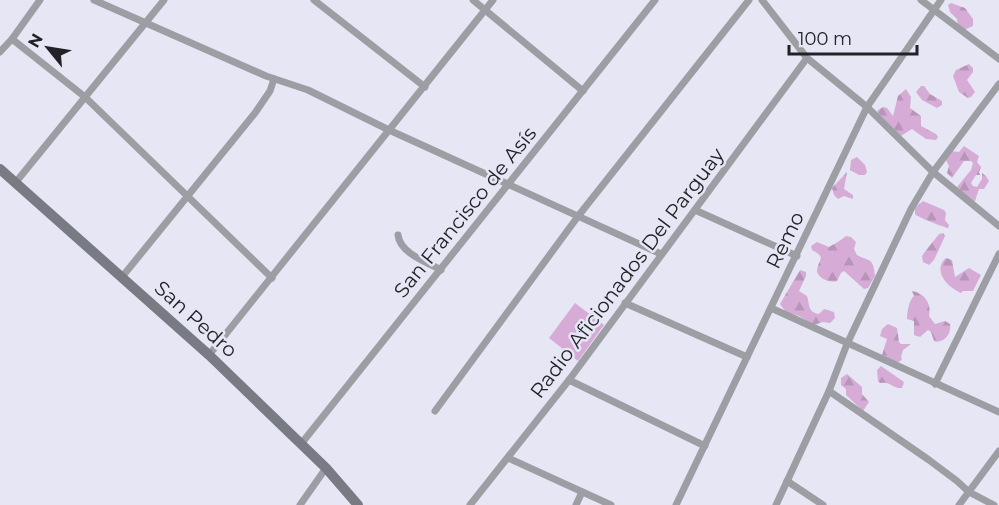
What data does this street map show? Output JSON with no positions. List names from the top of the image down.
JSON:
{
  "streets": {
    "main road": ["San Pedro"],
    "street": ["San Francisco de Asís", "Remo", "Radio Aficionados Del Parguay"]
  },
  "crossings": [
    ["San Francisco de Asís", "San Pedro"]
  ],
  "scale_bar": "100 m",
  "north": "top left"
}
